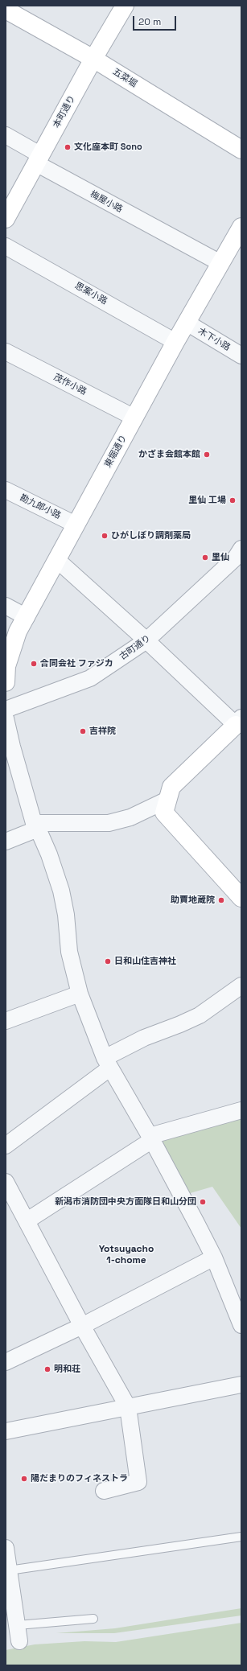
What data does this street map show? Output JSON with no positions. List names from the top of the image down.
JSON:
{
  "streets": {
    "street": [
      "五菜堀",
      "本町通り",
      "梅屋小路",
      "思案小路",
      "木下小路",
      "茂作小路",
      "東堀通り",
      "勘九郎小路",
      "古町通り"
    ]
  },
  "crossings": [
    ["五菜堀", "本町通り"],
    ["本町通り", "梅屋小路"],
    ["梅屋小路", "東堀通り"],
    ["思案小路", "東堀通り"],
    ["木下小路", "東堀通り"],
    ["茂作小路", "東堀通り"],
    ["東堀通り", "勘九郎小路"]
  ],
  "districts": ["Yotsuyacho 1-chome"],
  "places": [
    "文化座本町 Sono",
    "かざま会館本館",
    "里仙 工場",
    "ひがしぼり調剤薬局",
    "里仙",
    "合同会社 ファジカ",
    "吉祥院",
    "助賈地蔵院",
    "日和山住吉神社",
    "新潟市消防団中央方面隊日和山分団",
    "明和荘",
    "陽だまりのフィネストラ"
  ],
  "scale_bar": "20 m"
}
